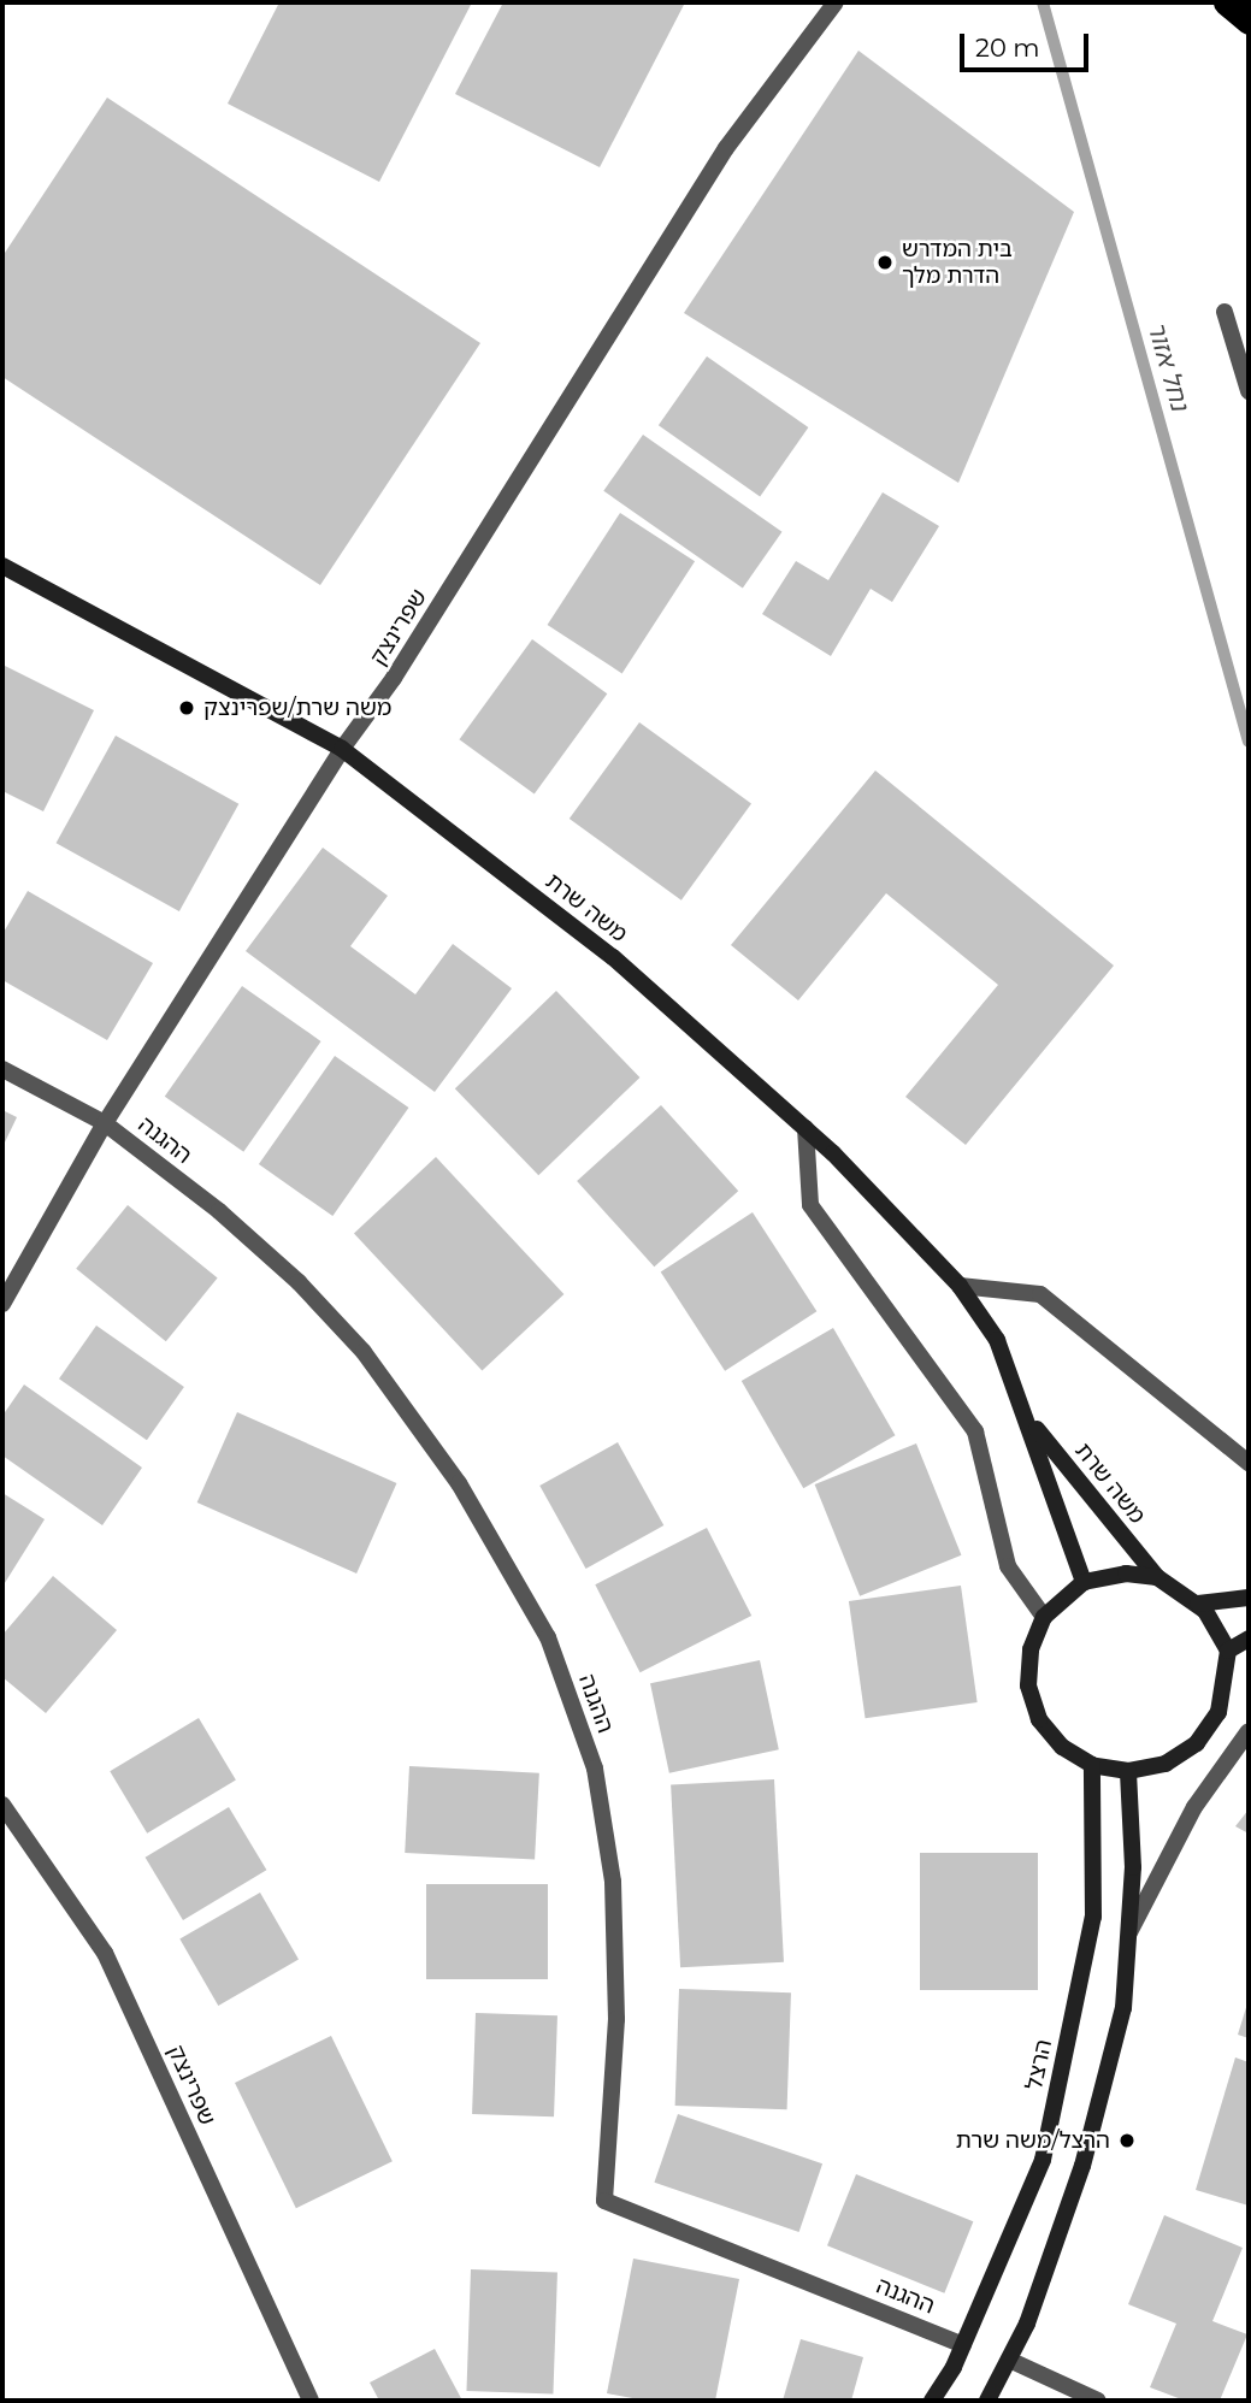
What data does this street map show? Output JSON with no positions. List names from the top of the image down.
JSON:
{
  "streets": {
    "street": [
      "שפרינצק",
      "משה שרת",
      "ההגנה",
      "הרצל"
    ]
  },
  "crossings": [
    ["שפרינצק", "משה שרת"],
    ["שפרינצק", "ההגנה"],
    ["משה שרת", "הרצל"],
    ["ההגנה", "הרצל"]
  ],
  "water": ["נחל אזור"],
  "places": ["בית המדרש הדרת מלך", "משה שרת/שפרינצק", "הרצל/משה שרת"],
  "scale_bar": "20 m"
}
